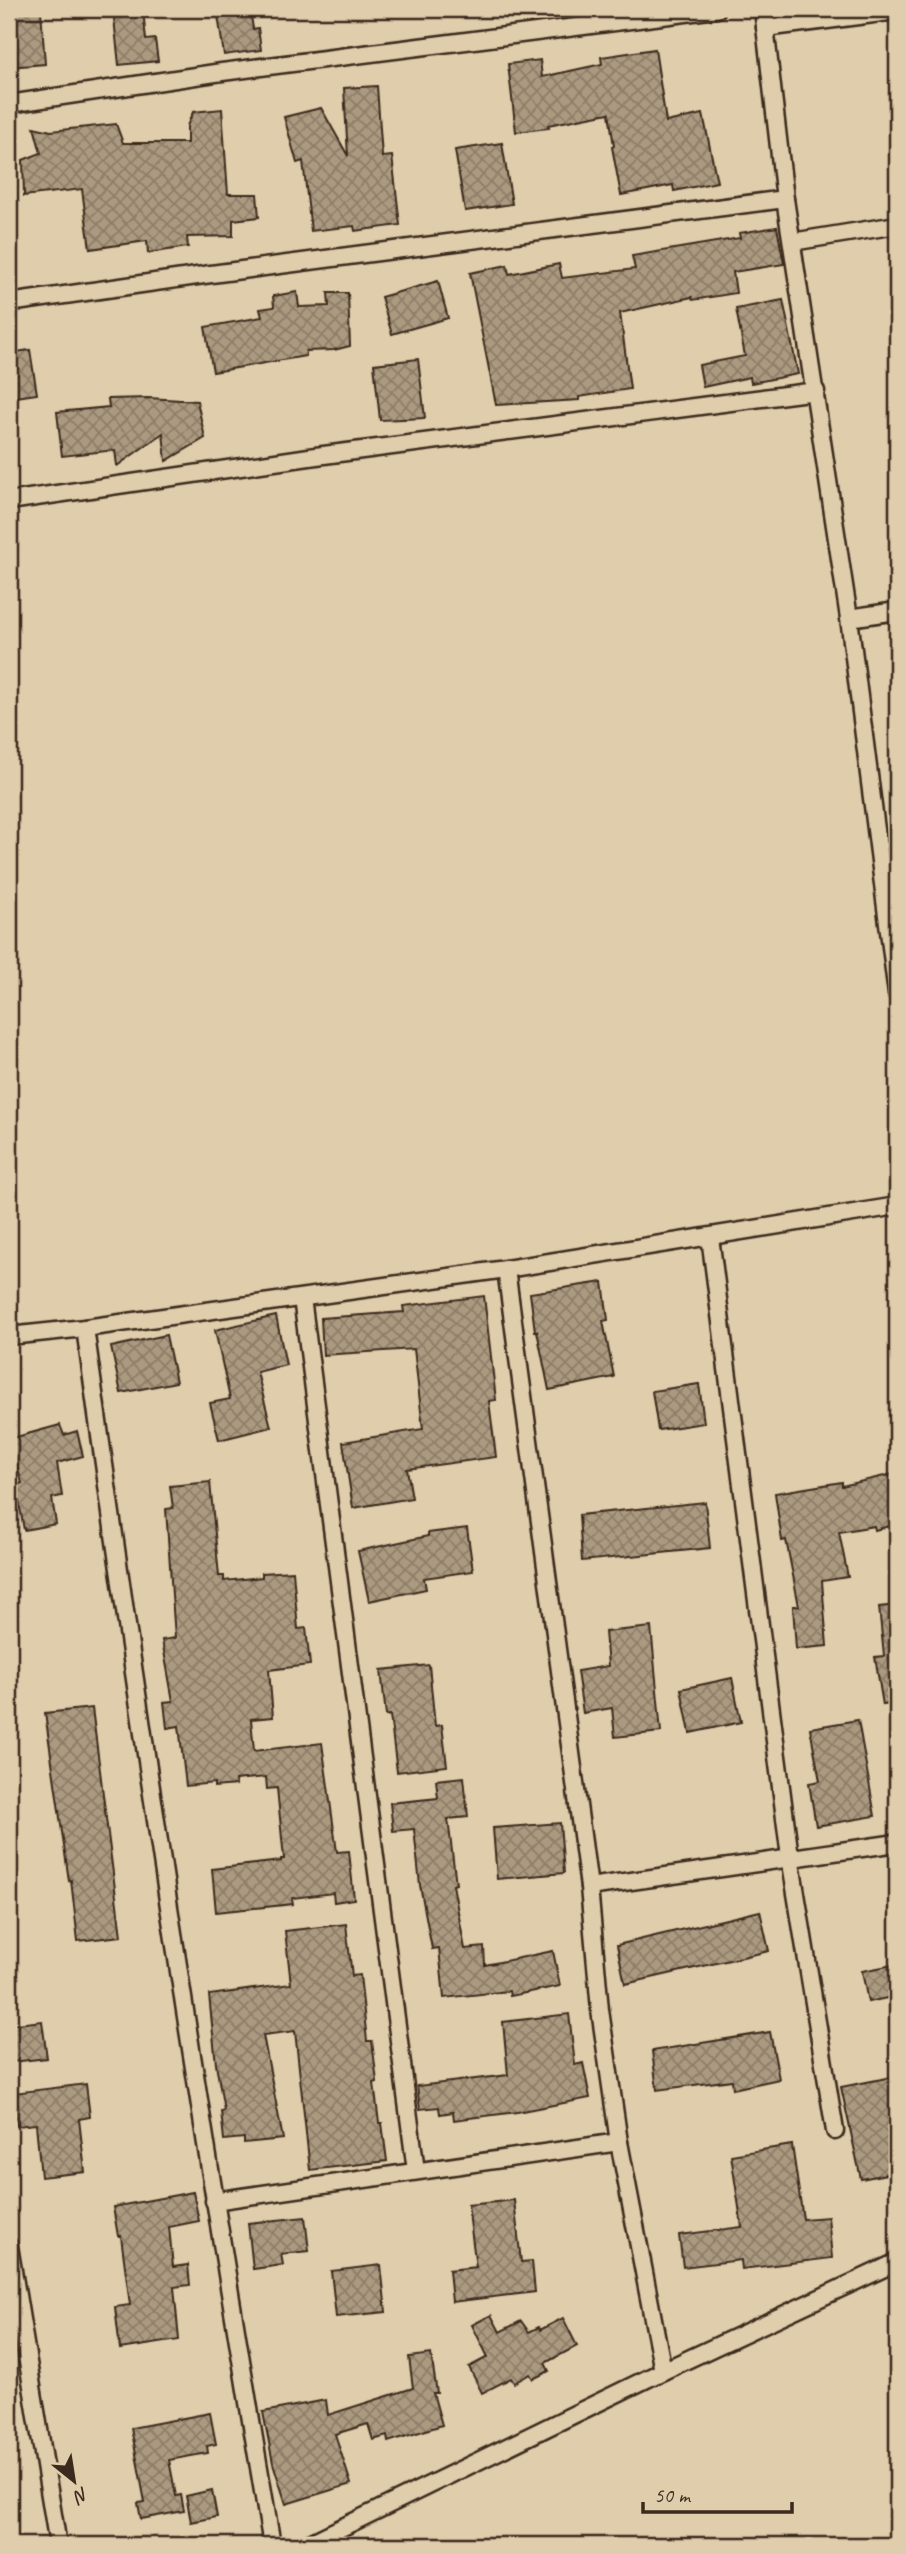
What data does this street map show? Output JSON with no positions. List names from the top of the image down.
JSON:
{
  "scale_bar": "50 m",
  "north": "bottom right"
}
